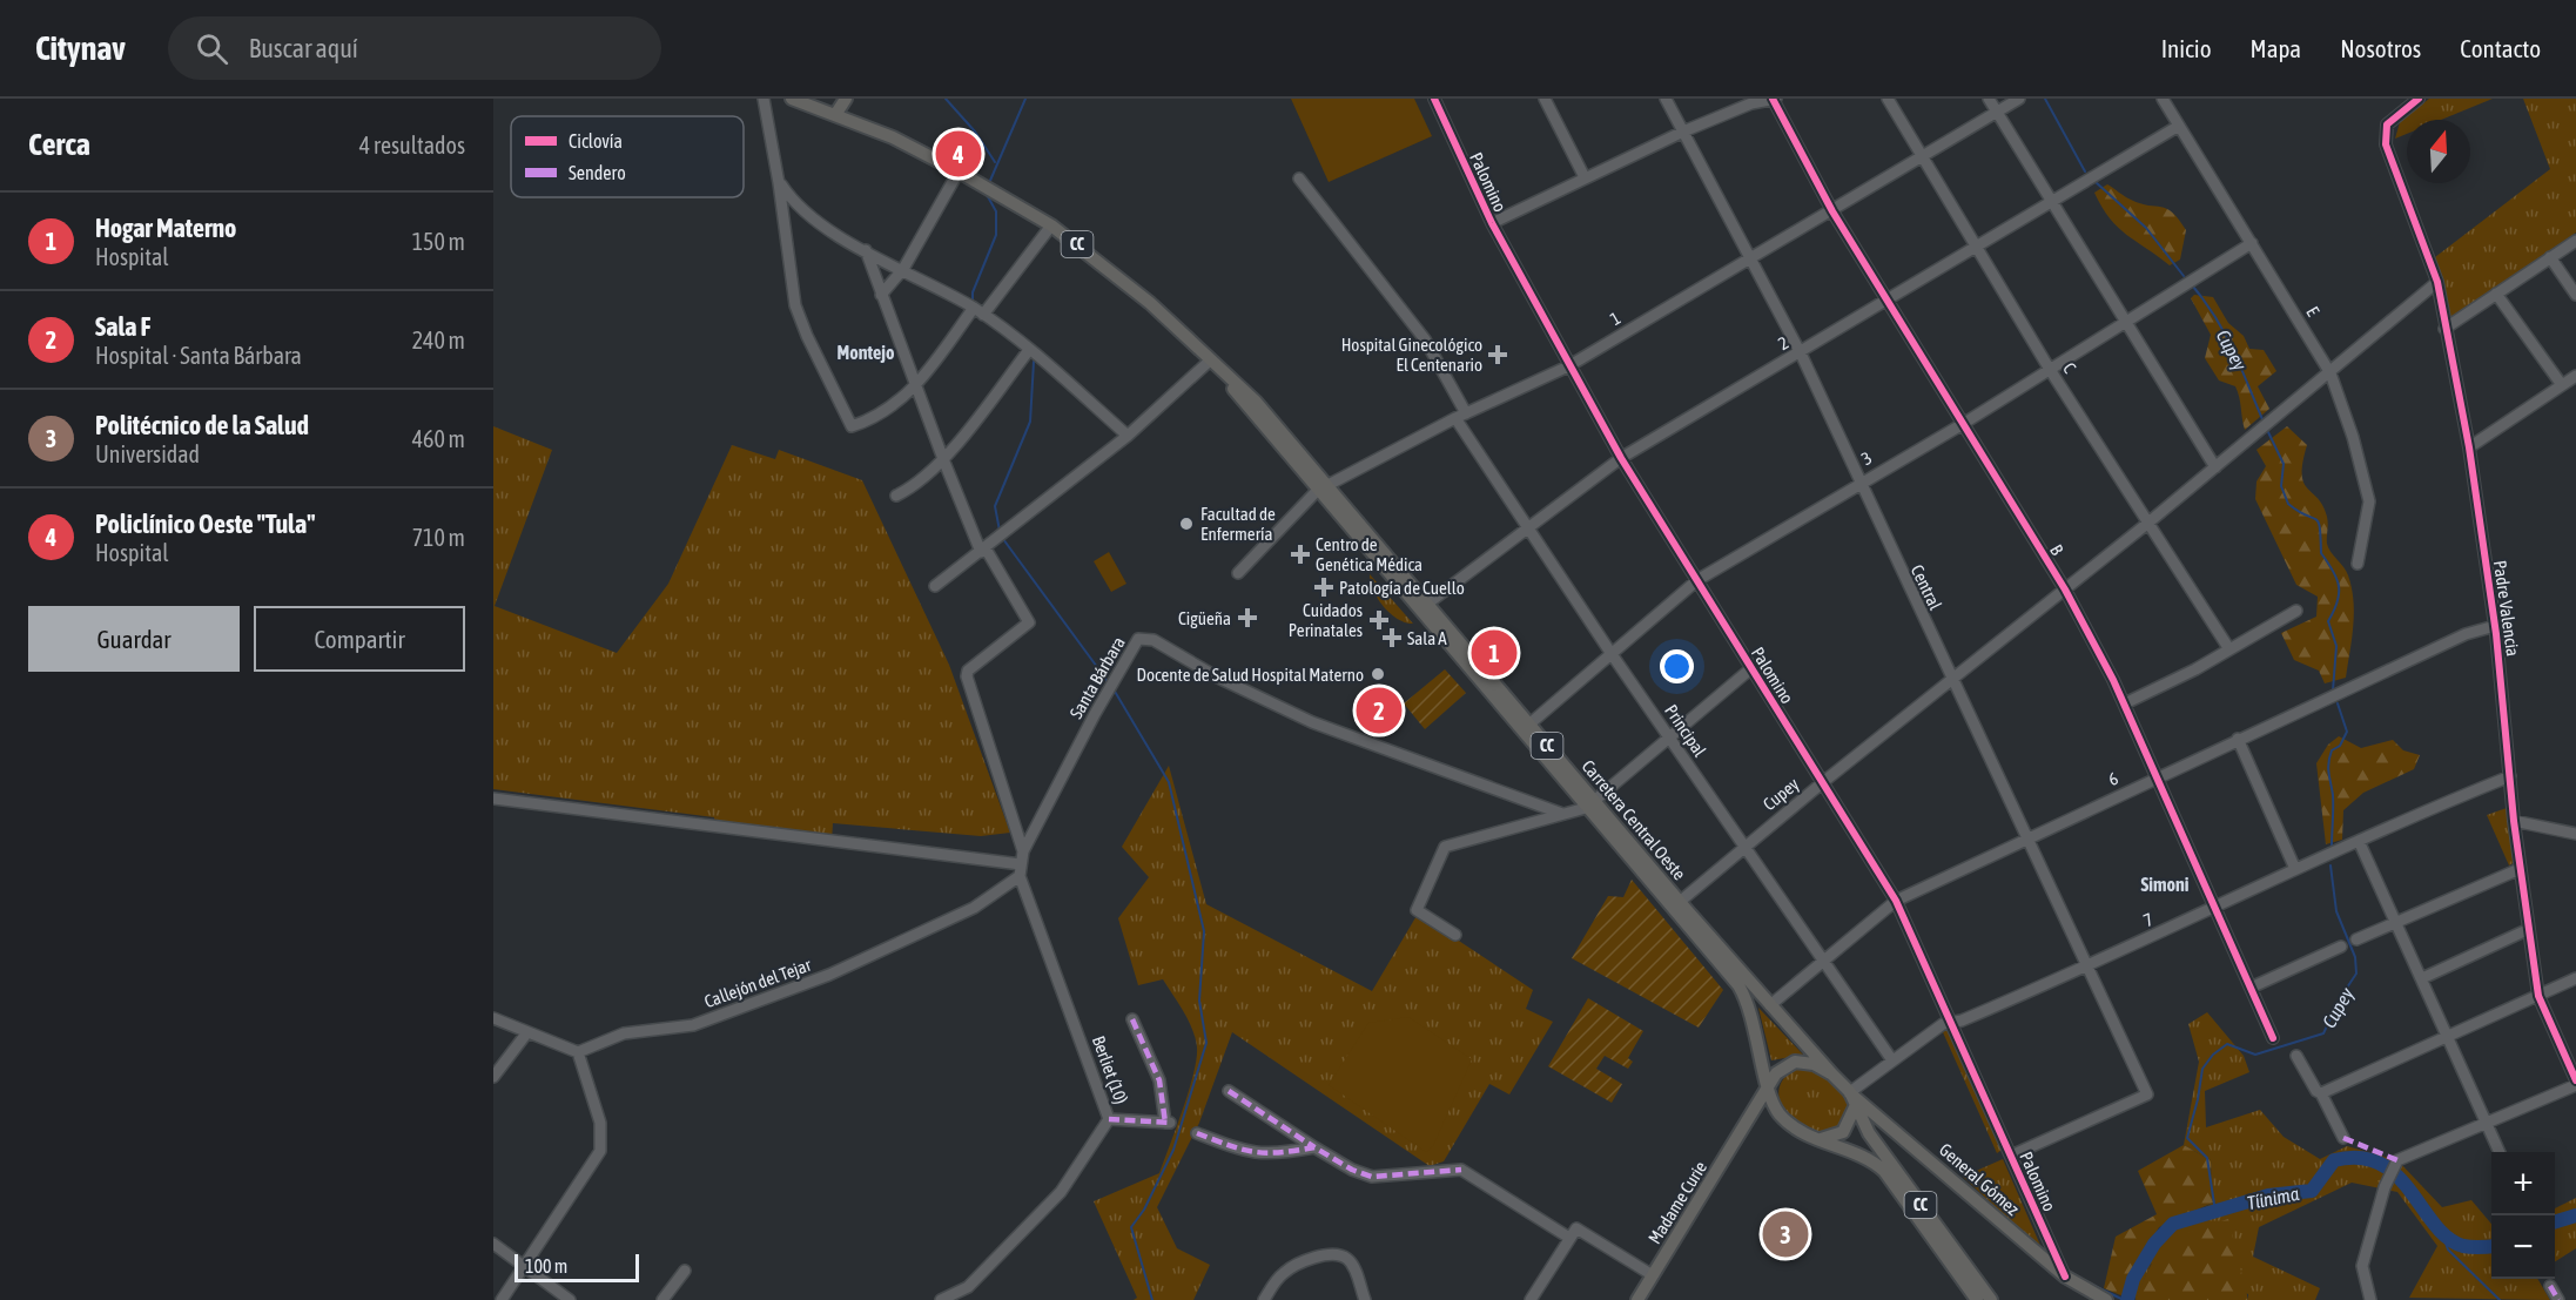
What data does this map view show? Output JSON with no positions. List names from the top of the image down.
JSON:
{
  "streets": {
    "main road": [
      "CC",
      "Carretera Central Oeste",
      "General Gómez",
      "Madame Curie"
    ],
    "street": [
      "Palomino",
      "E",
      "1",
      "2",
      "C",
      "3",
      "B",
      "Central",
      "Padre Valencia",
      "Santa Bárbara",
      "Principal",
      "6",
      "Cupey",
      "7",
      "Callejón del Tejar",
      "Berliet (10)"
    ]
  },
  "crossings": [
    ["Palomino", "1"],
    ["Palomino", "2"],
    ["Palomino", "3"],
    ["Palomino", "Central"],
    ["Palomino", "6"],
    ["Palomino", "Cupey"],
    ["Palomino", "7"],
    ["Palomino", "General Gómez"],
    ["CC", "Carretera Central Oeste"],
    ["CC", "7"],
    ["CC", "General Gómez"],
    ["CC", "Madame Curie"],
    ["E", "2"],
    ["E", "3"],
    ["E", "Cupey"],
    ["1", "C"],
    ["1", "B"],
    ["1", "Central"],
    ["1", "Principal"],
    ["1", "Carretera Central Oeste"],
    ["2", "C"],
    ["2", "B"],
    ["2", "Central"],
    ["2", "Principal"],
    ["2", "Carretera Central Oeste"],
    ["C", "3"],
    ["C", "Cupey"],
    ["3", "B"],
    ["3", "Central"],
    ["3", "Principal"],
    ["3", "Carretera Central Oeste"],
    ["B", "6"],
    ["B", "Cupey"],
    ["B", "7"],
    ["Central", "6"],
    ["Central", "Cupey"],
    ["Central", "7"],
    ["Padre Valencia", "6"],
    ["Padre Valencia", "Cupey"],
    ["Padre Valencia", "7"],
    ["Santa Bárbara", "Callejón del Tejar"],
    ["Santa Bárbara", "Berliet (10)"],
    ["Principal", "6"],
    ["Principal", "Cupey"],
    ["Principal", "7"],
    ["6", "Carretera Central Oeste"],
    ["Cupey", "Carretera Central Oeste"],
    ["Carretera Central Oeste", "7"],
    ["Carretera Central Oeste", "General Gómez"],
    ["Carretera Central Oeste", "Madame Curie"],
    ["7", "General Gómez"],
    ["7", "Madame Curie"],
    ["Callejón del Tejar", "Berliet (10)"],
    ["General Gómez", "Madame Curie"]
  ],
  "districts": ["Montejo", "Simoni"],
  "water": ["Cupey", "Tíinima"],
  "places": {
    "health": [
      "Hospital Ginecológico El Centenario",
      "Centro de Genética Médica",
      "Patología de Cuello",
      "Cigüeña",
      "Cuidados Perinatales",
      "Sala A"
    ],
    "other": ["Facultad de Enfermería", "Docente de Salud Hospital Materno"]
  },
  "legend": ["Ciclovía", "Sendero"],
  "scale_bar": "100 m",
  "north": "top",
  "page": {
    "header": "Citynav",
    "search": "Buscar aquí",
    "nav": [
      "Inicio",
      "Mapa",
      "Nosotros",
      "Contacto"
    ],
    "heading": ["Cerca", "4 resultados"],
    "pins": [
      "4",
      "1",
      "2",
      "3"
    ],
    "list": [
      {
        "mark": "1",
        "name": "Hogar Materno",
        "note": "Hospital",
        "value": "150 m"
      },
      {
        "mark": "2",
        "name": "Sala F",
        "note": "Hospital · Santa Bárbara",
        "value": "240 m"
      },
      {
        "mark": "3",
        "name": "Politécnico de la Salud",
        "note": "Universidad",
        "value": "460 m"
      },
      {
        "mark": "4",
        "name": "Policlínico Oeste \"Tula\"",
        "note": "Hospital",
        "value": "710 m"
      }
    ],
    "buttons": ["Guardar", "Compartir"],
    "map_buttons": ["+", "−"],
    "scale": "100 m"
  }
}
